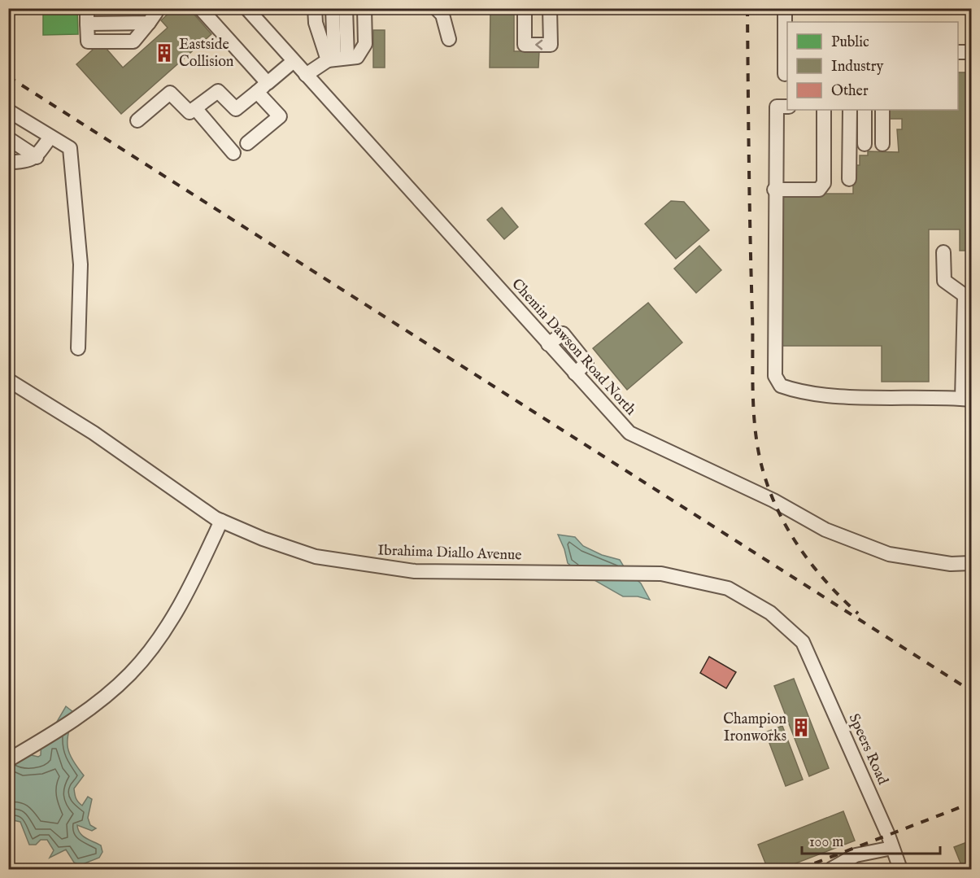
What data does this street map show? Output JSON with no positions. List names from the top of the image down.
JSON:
{
  "streets": {
    "street": ["Chemin Dawson Road North", "Ibrahima Diallo Avenue", "Speers Road"]
  },
  "crossings": [
    ["Ibrahima Diallo Avenue", "Speers Road"]
  ],
  "places": {
    "building": ["Eastside Collision", "Champion Ironworks"]
  },
  "legend": ["Public", "Industry", "Other"],
  "scale_bar": "100 m"
}
